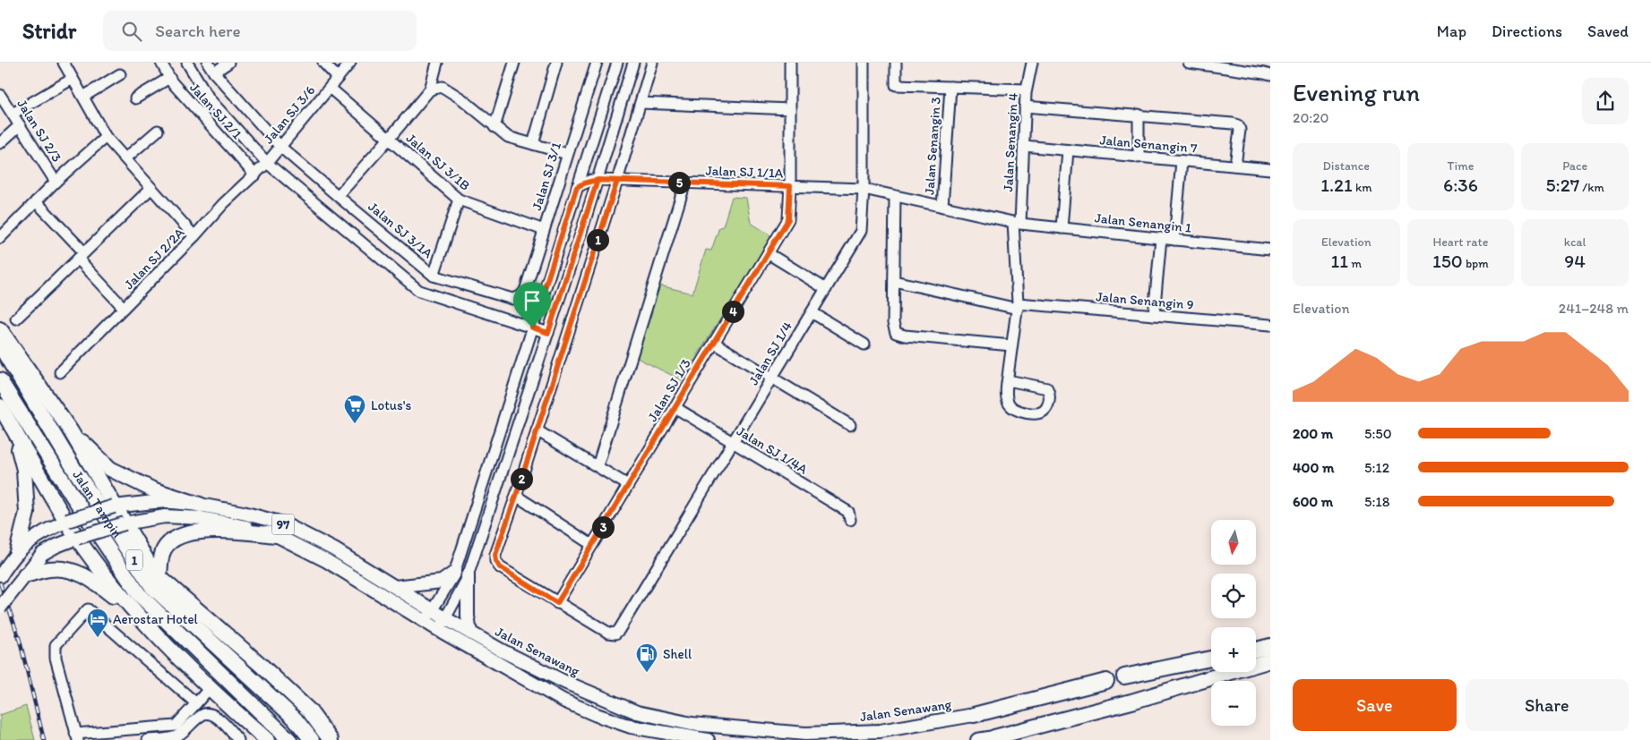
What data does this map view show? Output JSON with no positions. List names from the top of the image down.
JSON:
{
  "streets": {
    "highway": ["Jalan Tampin", "1"],
    "main road": ["97", "Jalan Senawang"],
    "street": [
      "Jalan SJ 2/1",
      "Jalan SJ 3/6",
      "Jalan SJ 2/3",
      "Jalan Senangin 4",
      "Jalan Senangin 7",
      "Jalan Senangin 3",
      "Jalan SJ 3/1B",
      "Jalan SJ 1/1A",
      "Jalan SJ 3/1",
      "Jalan Senangin 1",
      "Jalan SJ 3/1A",
      "Jalan SJ 2/2A",
      "Jalan Senangin 9",
      "Jalan SJ 1/4",
      "Jalan SJ 1/3",
      "Jalan SJ 1/4A"
    ]
  },
  "crossings": [
    ["Jalan SJ 2/1", "Jalan SJ 2/2A"],
    ["Jalan SJ 3/6", "Jalan SJ 3/1B"],
    ["Jalan SJ 3/6", "Jalan SJ 3/1A"],
    ["Jalan SJ 3/6", "Jalan SJ 2/2A"],
    ["Jalan Senangin 4", "Jalan Senangin 7"],
    ["Jalan Senangin 4", "Jalan Senangin 1"],
    ["Jalan Senangin 4", "Jalan Senangin 9"],
    ["Jalan Senangin 3", "Jalan SJ 1/1A"],
    ["Jalan Senangin 3", "Jalan Senangin 1"],
    ["Jalan SJ 3/1B", "Jalan SJ 3/1"],
    ["Jalan SJ 1/1A", "Jalan Senangin 1"],
    ["Jalan SJ 1/1A", "Jalan SJ 1/4"],
    ["Jalan SJ 1/1A", "Jalan SJ 1/3"],
    ["Jalan SJ 3/1", "Jalan SJ 3/1A"],
    ["Jalan SJ 1/4", "Jalan SJ 1/3"],
    ["Jalan SJ 1/4", "Jalan SJ 1/4A"],
    ["Jalan SJ 1/3", "Jalan SJ 1/4A"],
    ["97", "Jalan Senawang"]
  ],
  "places": {
    "supermarket": ["Lotus's"],
    "hotel": ["Aerostar Hotel"],
    "fuel station": ["Shell"]
  },
  "north": "bottom",
  "page": {
    "header": "Stridr",
    "search": "Search here",
    "nav": ["Map", "Directions", "Saved"],
    "heading": ["Evening run", "20:20"],
    "stats": [
      ["Distance", "1.21 km"],
      ["Time", "6:36"],
      ["Pace", "5:27 /km"],
      ["Elevation", "11 m"],
      ["Heart rate", "150 bpm"],
      ["kcal", "94"]
    ],
    "pins": [
      "5",
      "1",
      "4",
      "2",
      "3"
    ],
    "chart": ["Elevation", "241–248 m"],
    "list": [
      {
        "name": "200 m",
        "note": "5:50"
      },
      {
        "name": "400 m",
        "note": "5:12"
      },
      {
        "name": "600 m",
        "note": "5:18"
      }
    ],
    "map_buttons": ["+", "−"],
    "buttons": ["Save", "Share"]
  }
}
